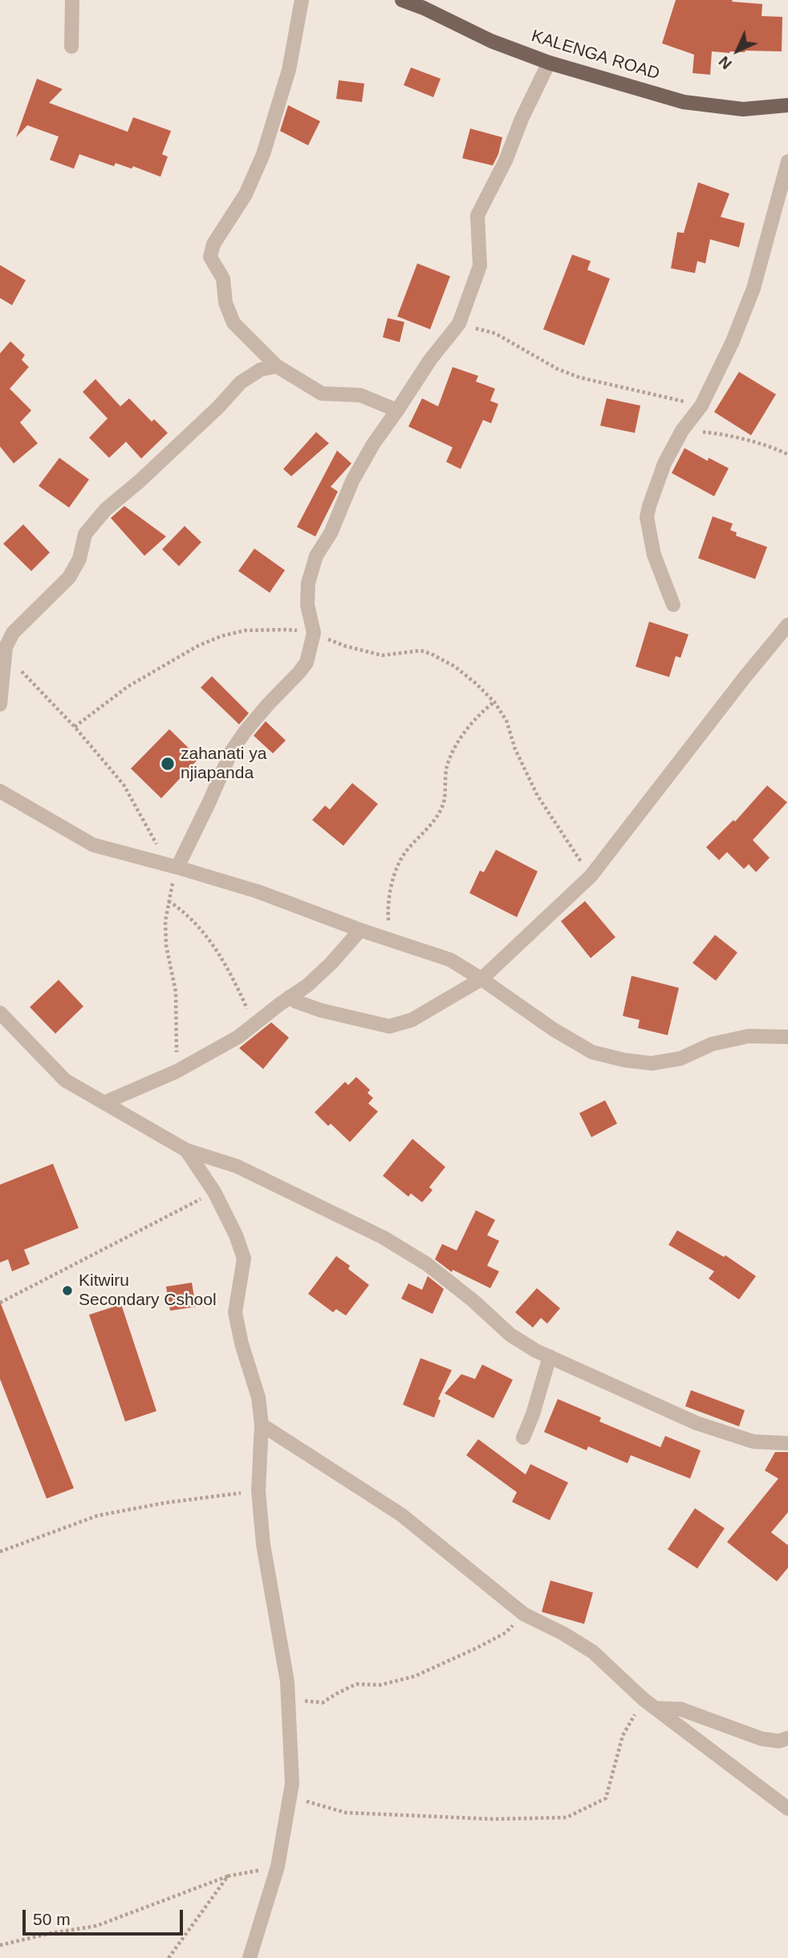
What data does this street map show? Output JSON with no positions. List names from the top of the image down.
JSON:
{
  "streets": {
    "main road": ["KALENGA ROAD"]
  },
  "places": ["zahanati ya njiapanda", "Kitwiru Secondary Cshool"],
  "scale_bar": "50 m",
  "north": "bottom left"
}
